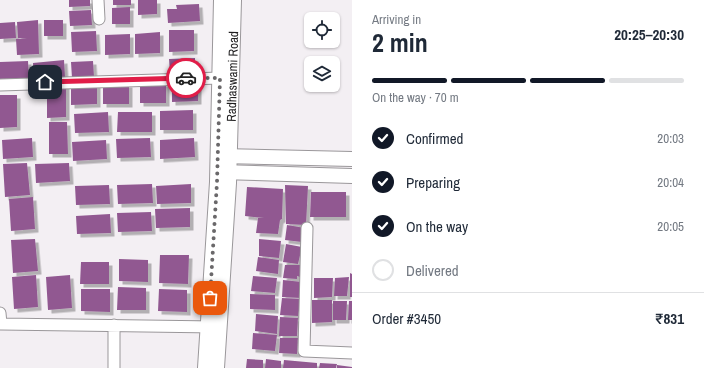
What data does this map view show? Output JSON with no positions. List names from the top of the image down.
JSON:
{
  "streets": {
    "street": ["Radhaswami Road"]
  },
  "page": {
    "heading": ["2 min", "Arriving in", "20:25–20:30"],
    "panel": ["Order #3450", "₹831"],
    "bar": "On the way · 70 m",
    "list": [
      ["Confirmed", "20:03"],
      ["Preparing", "20:04"],
      ["On the way", "20:05"],
      "Delivered"
    ]
  }
}
